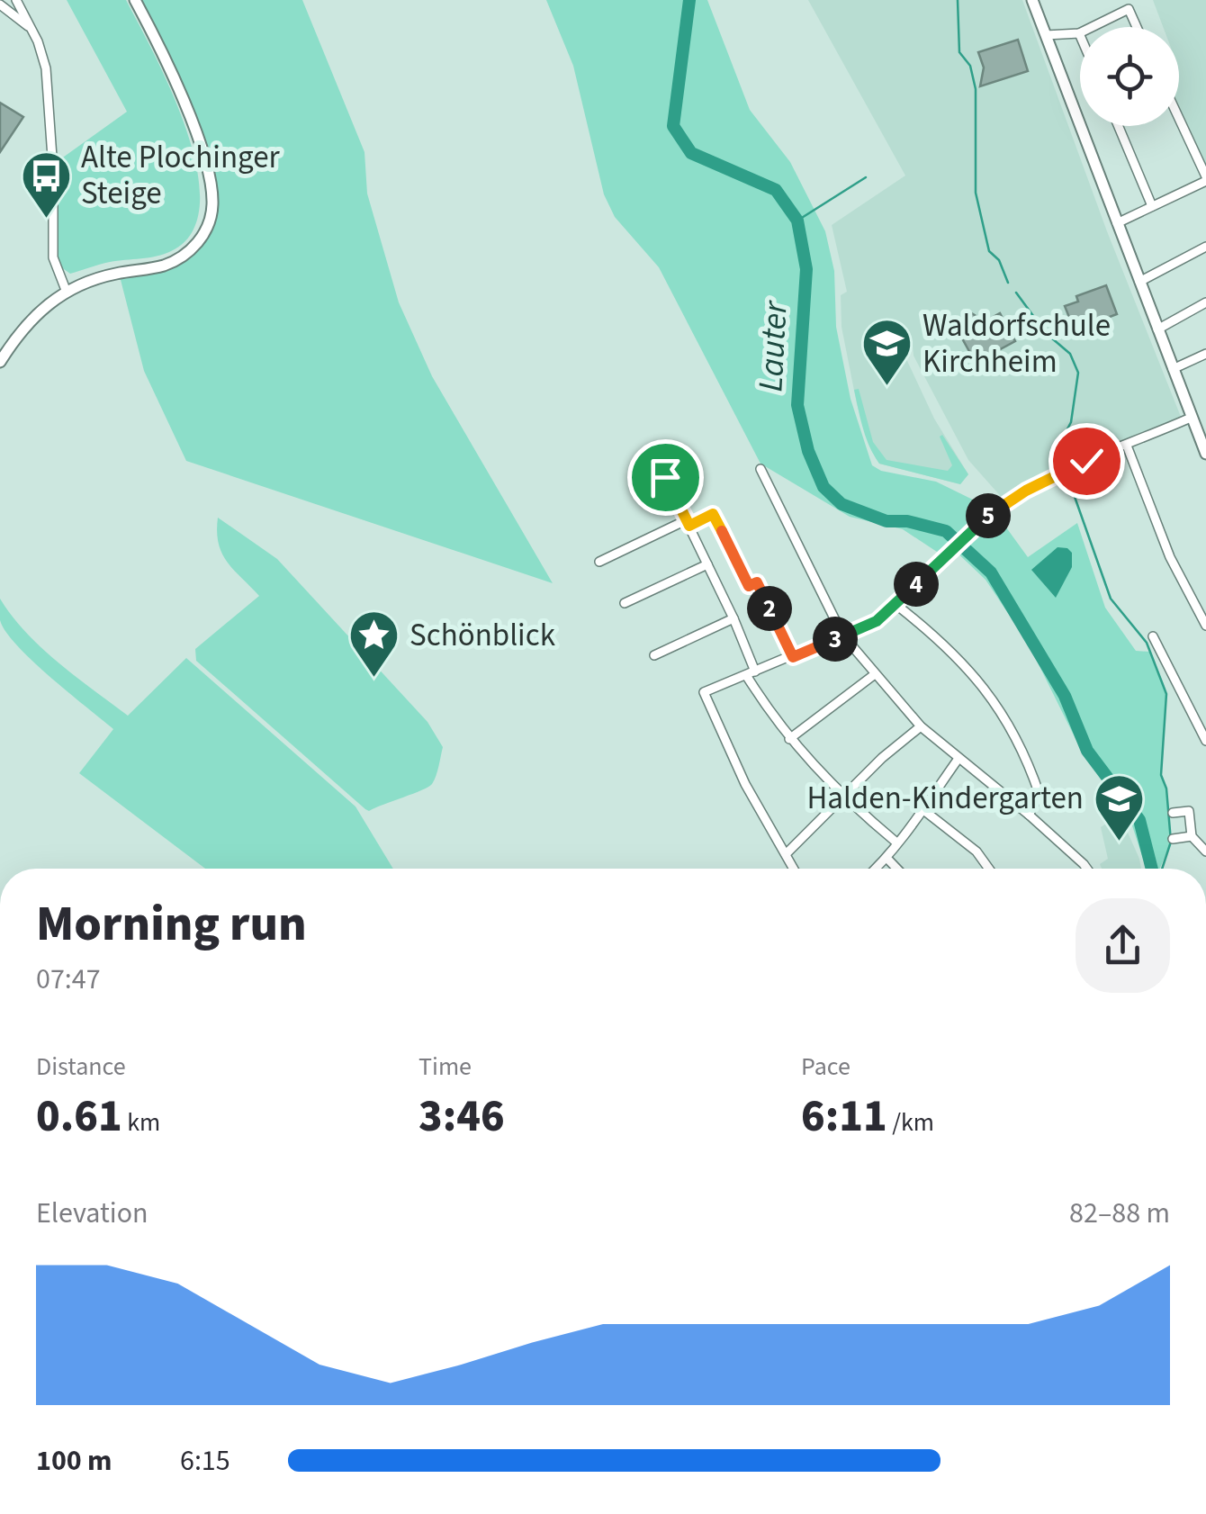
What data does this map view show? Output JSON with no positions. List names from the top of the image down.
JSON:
{
  "water": ["Lauter"],
  "places": {
    "bus stop": ["Alte Plochinger Steige"],
    "school or university": ["Waldorfschule Kirchheim", "Halden-Kindergarten"],
    "place": ["Schönblick"]
  },
  "page": {
    "pins": [
      "5",
      "4",
      "2",
      "3"
    ],
    "heading": ["Morning run", "07:47"],
    "stats": [
      ["Distance", "0.61 km"],
      ["Time", "3:46"],
      ["Pace", "6:11 /km"]
    ],
    "chart": ["Elevation", "82–88 m"],
    "list": [
      {
        "name": "100 m",
        "note": "6:15"
      }
    ]
  }
}
